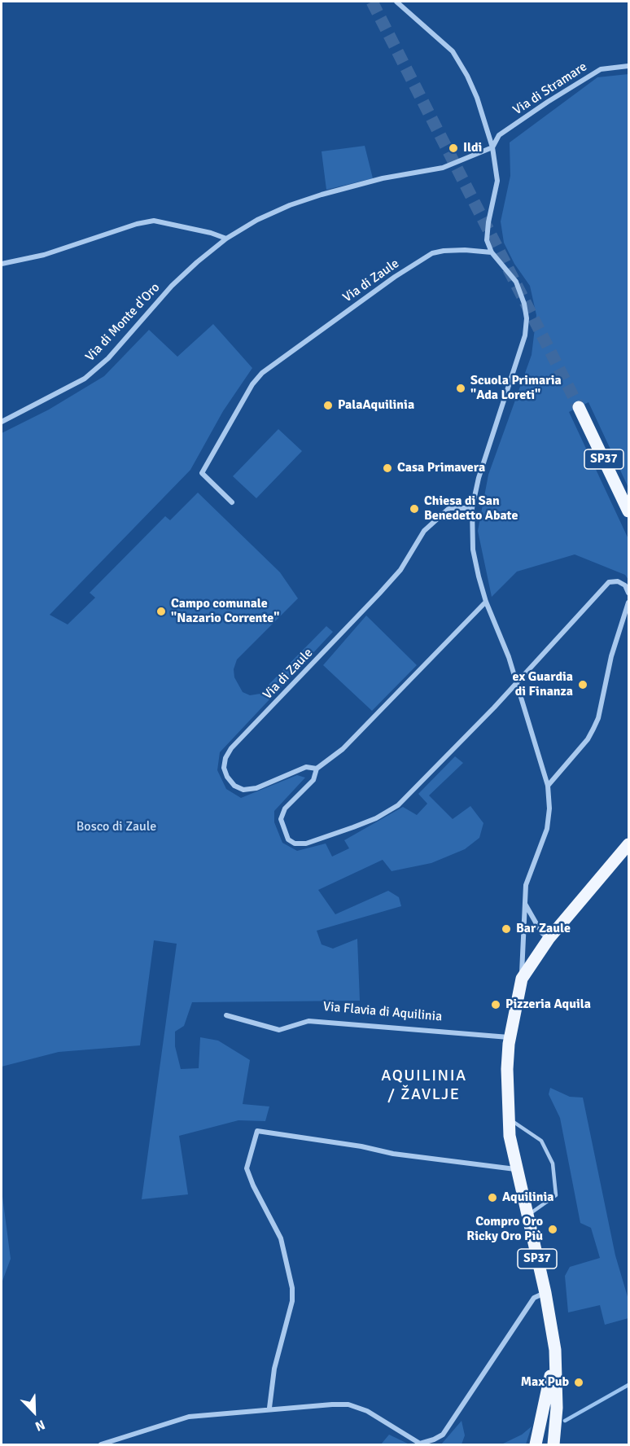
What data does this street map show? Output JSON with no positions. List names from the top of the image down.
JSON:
{
  "streets": {
    "main road": ["SP37"],
    "street": [
      "Via di Stramare",
      "Via di Zaule",
      "Via di Monte d'Oro",
      "Via Flavia di Aquilinia"
    ]
  },
  "crossings": [
    ["Via di Stramare", "Via di Monte d'Oro"],
    ["SP37", "Via Flavia di Aquilinia"]
  ],
  "districts": ["AQUILINIA / ŽAVLJE"],
  "parks": ["Bosco di Zaule"],
  "places": [
    "Ildi",
    "Scuola Primaria \"Ada Loreti\"",
    "PalaAquilinia",
    "Casa Primavera",
    "Chiesa di San Benedetto Abate",
    "Campo comunale \"Nazario Corrente\"",
    "ex Guardia di Finanza",
    "Bar Zaule",
    "Pizzeria Aquila",
    "Aquilinia",
    "Compro Oro Ricky Oro Più",
    "Max Pub"
  ],
  "north": "bottom right"
}
